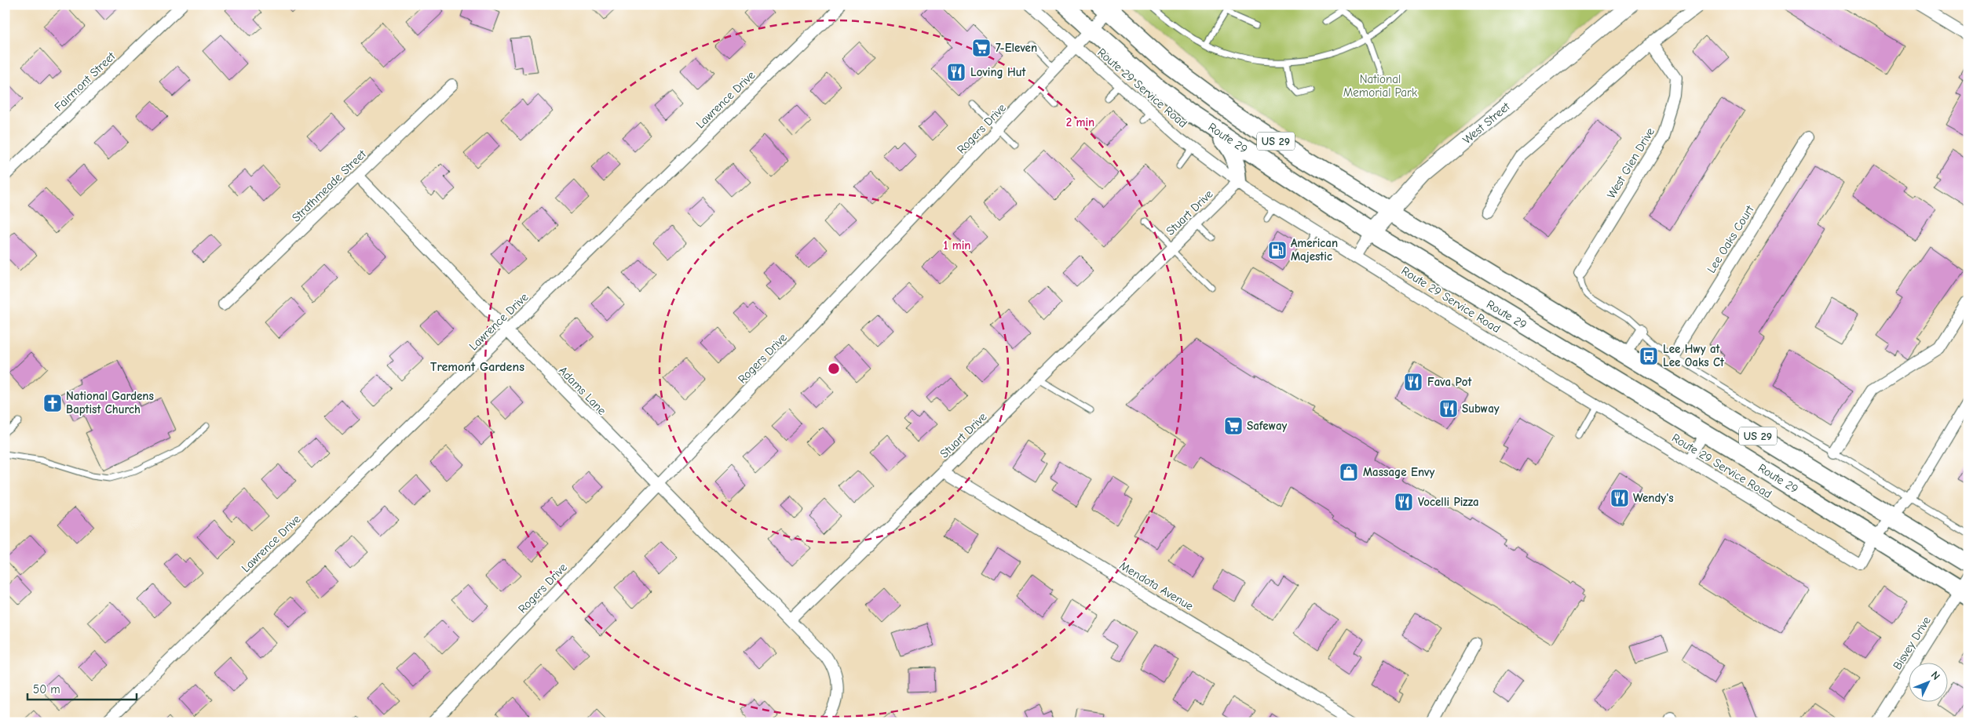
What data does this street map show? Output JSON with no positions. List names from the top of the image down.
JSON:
{
  "streets": {
    "main road": ["West Street", "Route 29", "US 29"],
    "street": [
      "Fairmont Street",
      "Route 29 Service Road",
      "Lawrence Drive",
      "Rogers Drive",
      "West Glen Drive",
      "Strathmeade Street",
      "Stuart Drive",
      "Lee Oaks Court",
      "Adams Lane",
      "Mendota Avenue",
      "Bisvey Drive"
    ]
  },
  "crossings": [
    ["Route 29 Service Road", "West Street"],
    ["Route 29 Service Road", "Rogers Drive"],
    ["Route 29 Service Road", "Route 29"],
    ["Route 29 Service Road", "Stuart Drive"],
    ["Lawrence Drive", "Adams Lane"],
    ["West Street", "Route 29"],
    ["Rogers Drive", "Route 29"],
    ["Rogers Drive", "Adams Lane"],
    ["Route 29", "Bisvey Drive"],
    ["Strathmeade Street", "Adams Lane"],
    ["Stuart Drive", "Adams Lane"],
    ["Stuart Drive", "Mendota Avenue"]
  ],
  "districts": ["Tremont Gardens"],
  "parks": ["National Memorial Park"],
  "places": {
    "supermarket": ["7-Eleven", "Safeway"],
    "restaurant": [
      "Loving Hut",
      "Fava Pot",
      "Subway",
      "Wendy's",
      "Vocelli Pizza"
    ],
    "fuel station": ["American Majestic"],
    "bus stop": ["Lee Hwy at Lee Oaks Ct"],
    "church": ["National Gardens Baptist Church"],
    "shop": ["Massage Envy"]
  },
  "scale_bar": "50 m",
  "north": "top right",
  "rings": ["2 min", "1 min"]
}
